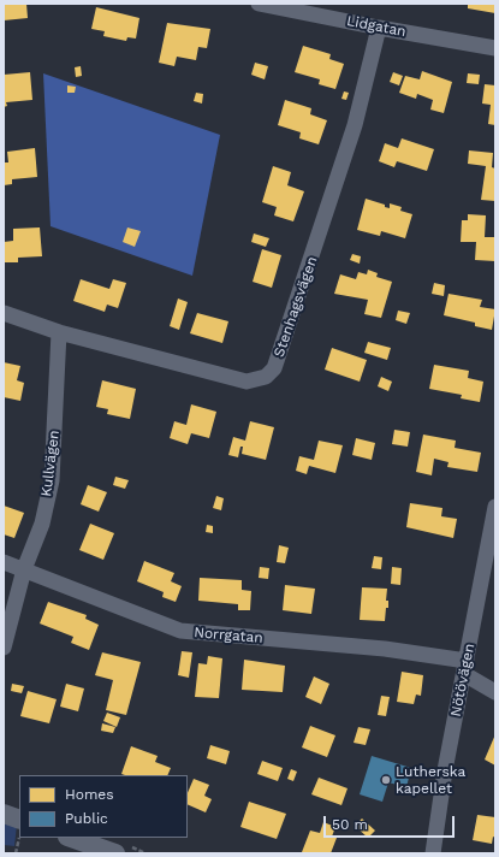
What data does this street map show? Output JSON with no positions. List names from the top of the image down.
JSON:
{
  "streets": {
    "street": [
      "Lidgatan",
      "Stenhagsvägen",
      "Kullvägen",
      "Norrgatan",
      "Nötövägen"
    ]
  },
  "crossings": [
    ["Lidgatan", "Stenhagsvägen"],
    ["Stenhagsvägen", "Kullvägen"],
    ["Kullvägen", "Norrgatan"],
    ["Norrgatan", "Nötövägen"]
  ],
  "places": ["Lutherska kapellet"],
  "legend": ["Homes", "Public"],
  "scale_bar": "50 m"
}
